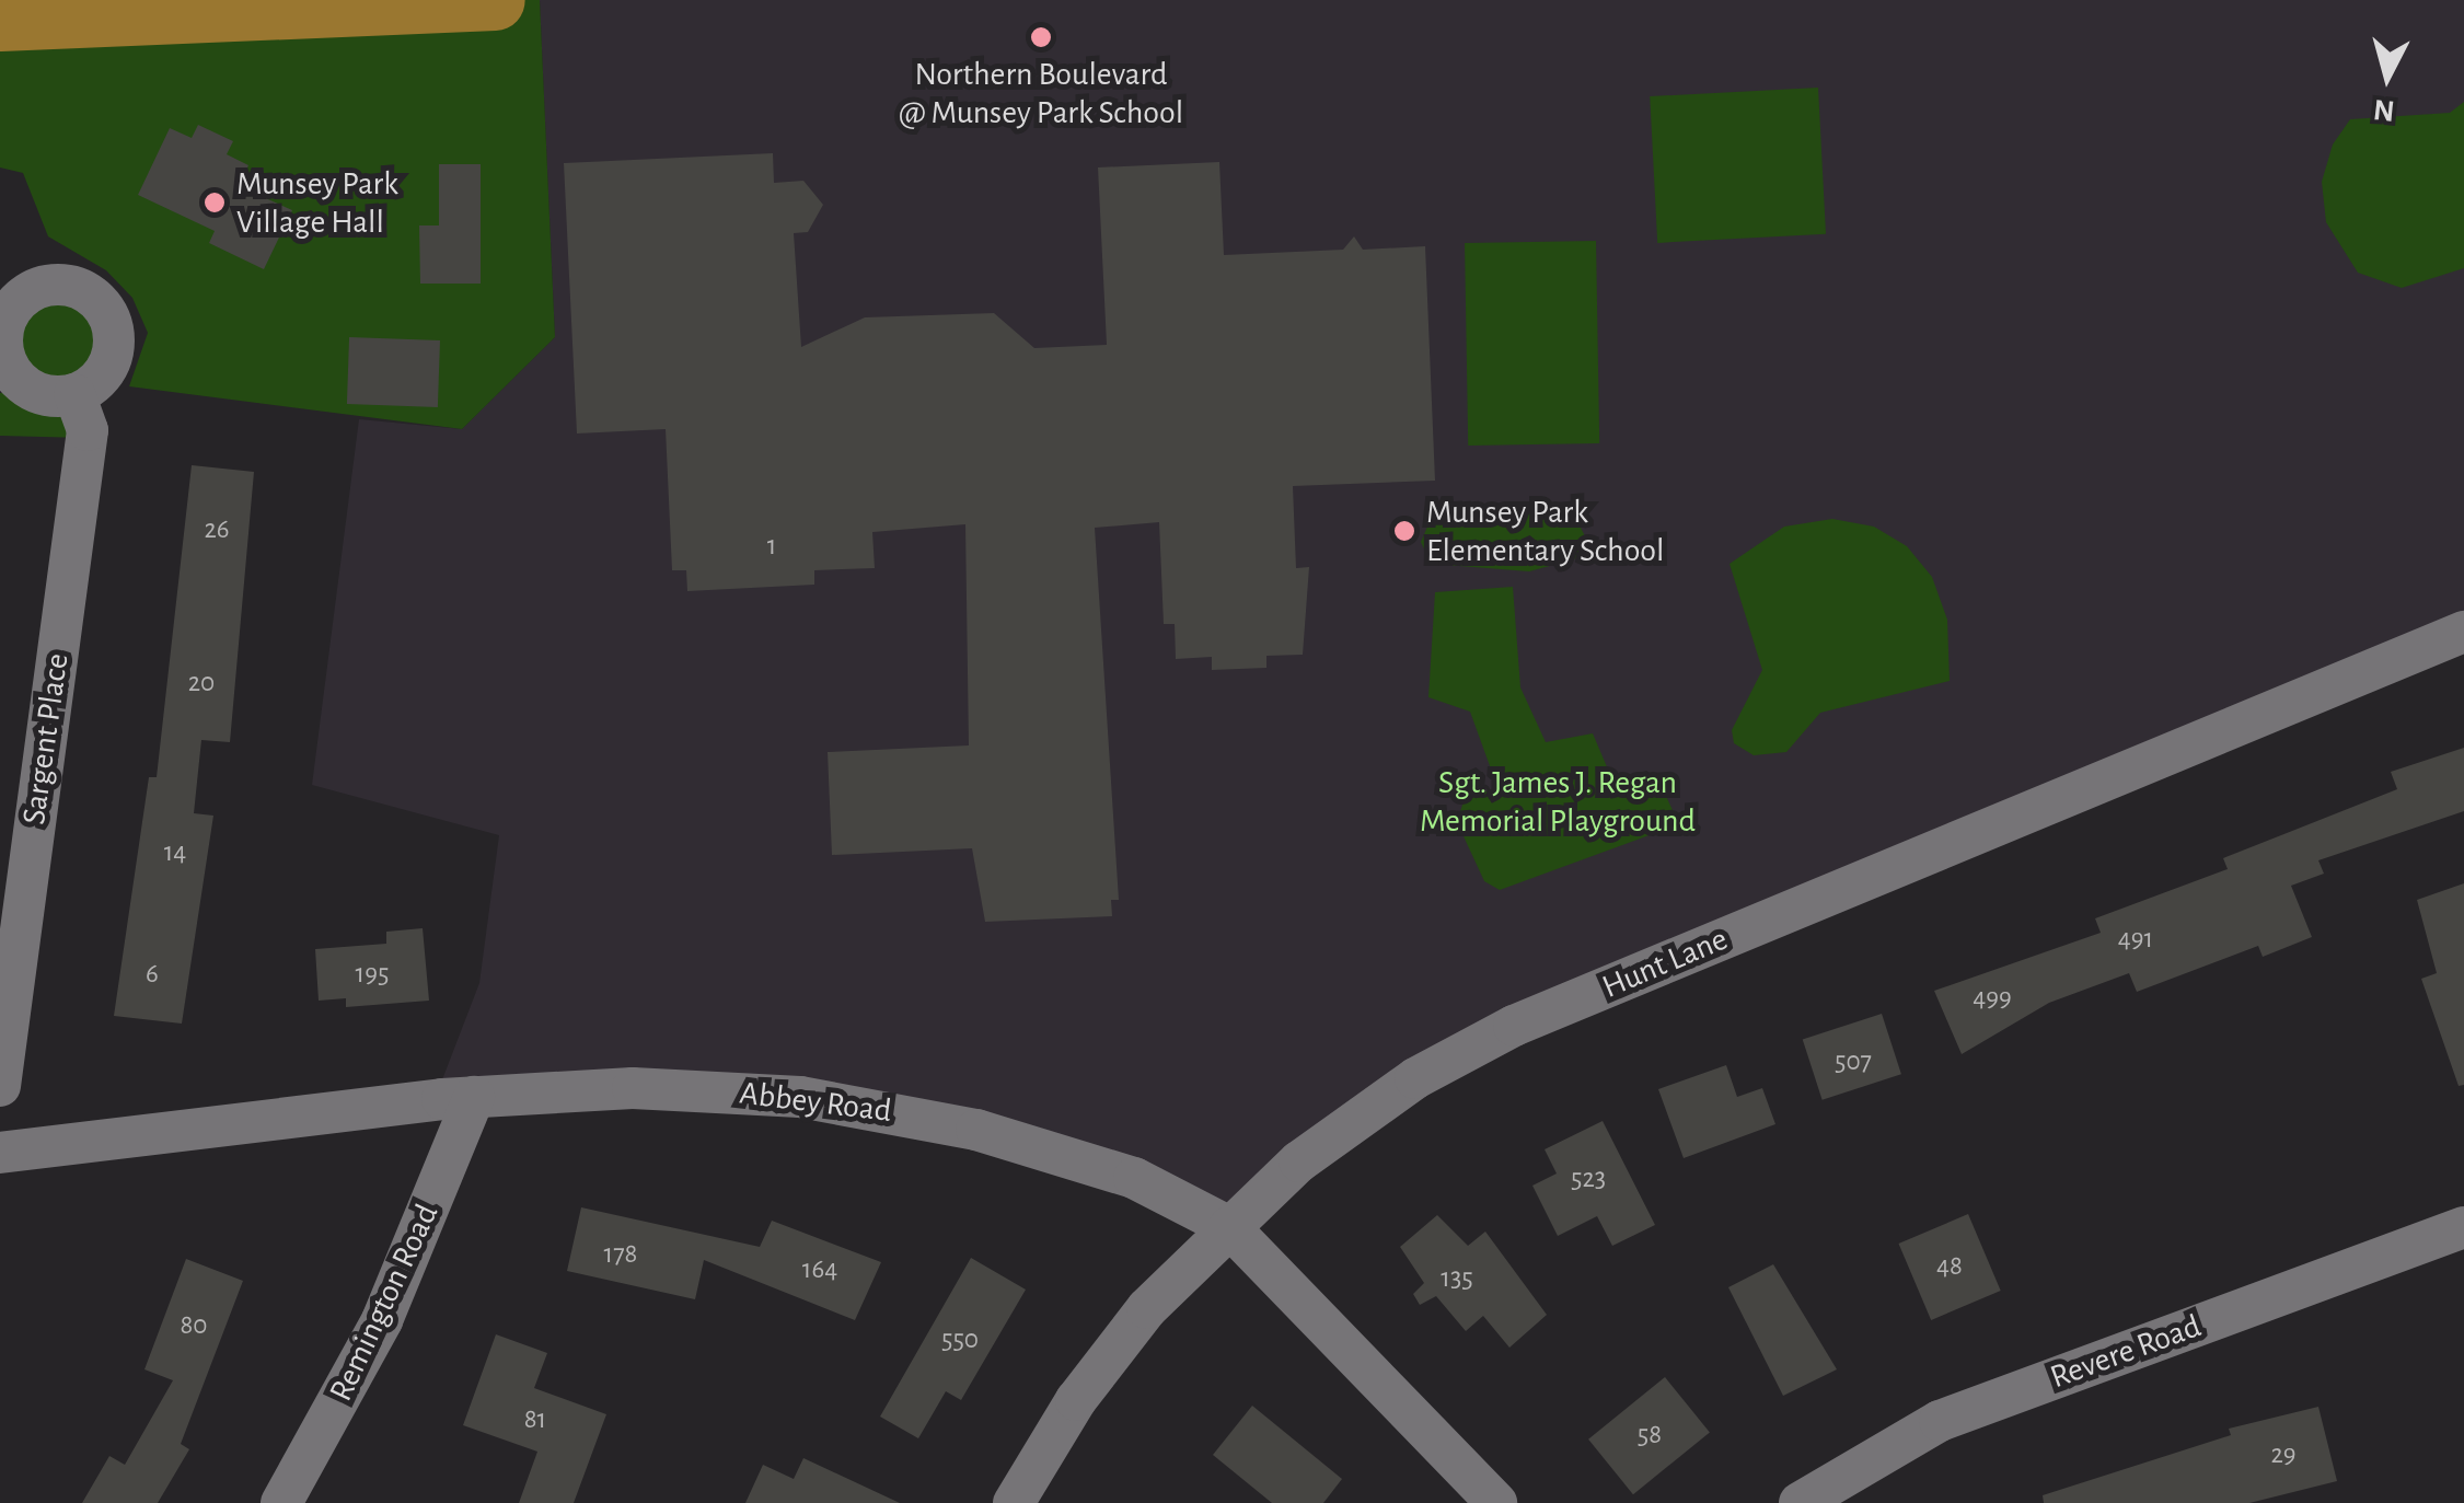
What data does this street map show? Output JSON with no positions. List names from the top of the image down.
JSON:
{
  "streets": {
    "street": [
      "Sargent Place",
      "Hunt Lane",
      "Abbey Road",
      "Remington Road",
      "Revere Road"
    ]
  },
  "crossings": [
    ["Hunt Lane", "Abbey Road"],
    ["Abbey Road", "Remington Road"]
  ],
  "parks": ["Sgt. James J. Regan Memorial Playground"],
  "places": ["Northern Boulevard @ Munsey Park School", "Munsey Park Village Hall", "Munsey Park Elementary School"],
  "house_numbers": [
    "26",
    "1",
    "20",
    "14",
    "491",
    "6",
    "195",
    "499",
    "507",
    "523",
    "178",
    "48",
    "164",
    "135",
    "80",
    "550",
    "81",
    "58",
    "29"
  ],
  "north": "bottom"
}
